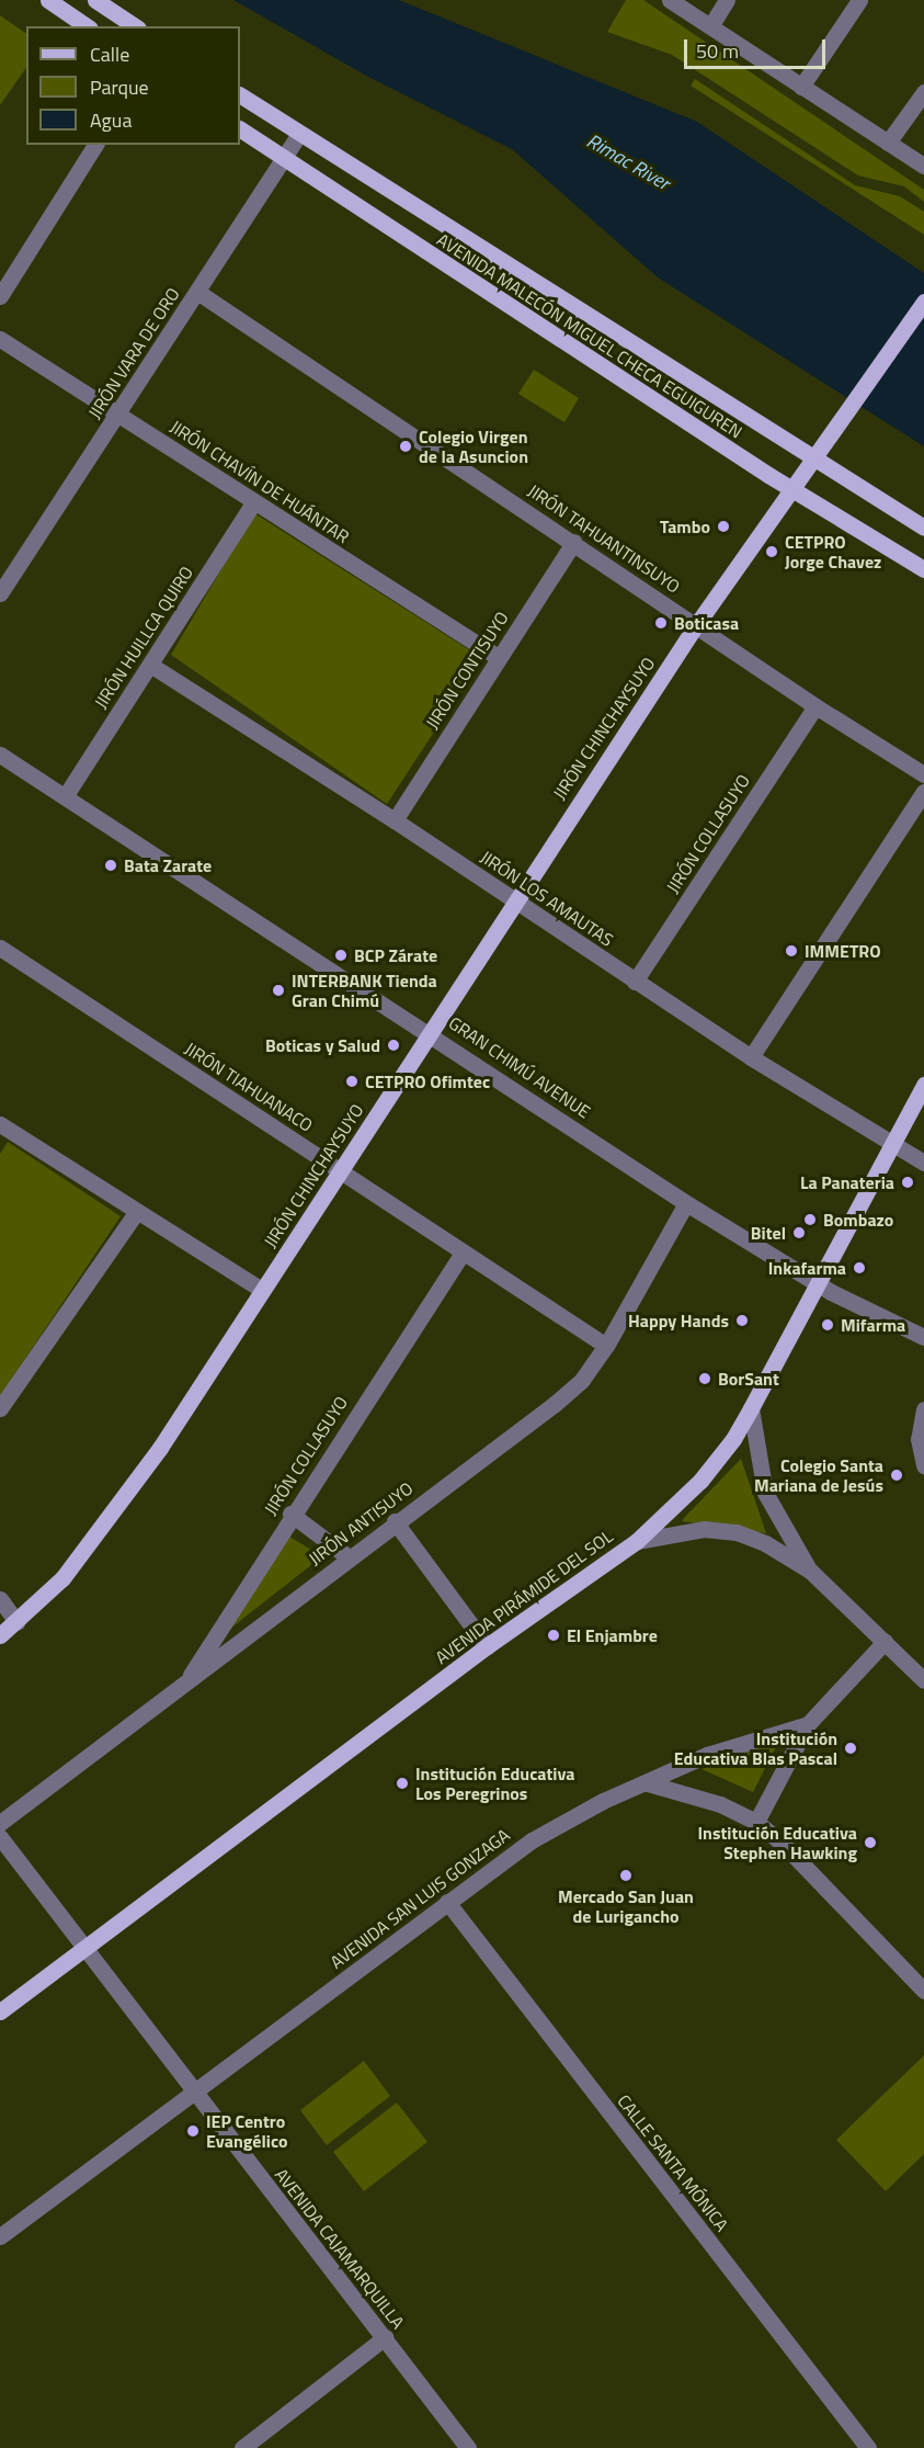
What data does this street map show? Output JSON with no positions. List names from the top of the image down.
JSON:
{
  "streets": {
    "main road": ["AVENIDA MALECÓN MIGUEL CHECA EGUIGUREN", "JIRÓN CHINCHAYSUYO", "AVENIDA PIRÁMIDE DEL SOL"],
    "street": [
      "JIRÓN VARA DE ORO",
      "JIRÓN CHAVÍN DE HUÁNTAR",
      "JIRÓN TAHUANTINSUYO",
      "JIRÓN HUILLCA QUIRO",
      "JIRÓN CONTISUYO",
      "JIRÓN COLLASUYO",
      "JIRÓN LOS AMAUTAS",
      "GRAN CHIMÚ AVENUE",
      "JIRÓN TIAHUANACO",
      "JIRÓN ANTISUYO",
      "AVENIDA SAN LUIS GONZAGA",
      "CALLE SANTA MÓNICA",
      "AVENIDA CAJAMARQUILLA"
    ]
  },
  "crossings": [
    ["AVENIDA MALECÓN MIGUEL CHECA EGUIGUREN", "JIRÓN VARA DE ORO"],
    ["AVENIDA MALECÓN MIGUEL CHECA EGUIGUREN", "JIRÓN CHINCHAYSUYO"],
    ["JIRÓN VARA DE ORO", "JIRÓN CHAVÍN DE HUÁNTAR"],
    ["JIRÓN VARA DE ORO", "JIRÓN TAHUANTINSUYO"],
    ["JIRÓN CHAVÍN DE HUÁNTAR", "JIRÓN HUILLCA QUIRO"],
    ["JIRÓN CHAVÍN DE HUÁNTAR", "JIRÓN CONTISUYO"],
    ["JIRÓN TAHUANTINSUYO", "JIRÓN CONTISUYO"],
    ["JIRÓN TAHUANTINSUYO", "JIRÓN CHINCHAYSUYO"],
    ["JIRÓN TAHUANTINSUYO", "JIRÓN COLLASUYO"],
    ["JIRÓN HUILLCA QUIRO", "JIRÓN LOS AMAUTAS"],
    ["JIRÓN HUILLCA QUIRO", "GRAN CHIMÚ AVENUE"],
    ["JIRÓN CONTISUYO", "JIRÓN LOS AMAUTAS"],
    ["JIRÓN CHINCHAYSUYO", "JIRÓN LOS AMAUTAS"],
    ["JIRÓN CHINCHAYSUYO", "GRAN CHIMÚ AVENUE"],
    ["JIRÓN CHINCHAYSUYO", "JIRÓN TIAHUANACO"],
    ["JIRÓN COLLASUYO", "JIRÓN LOS AMAUTAS"],
    ["JIRÓN COLLASUYO", "JIRÓN TIAHUANACO"],
    ["JIRÓN COLLASUYO", "JIRÓN ANTISUYO"],
    ["JIRÓN LOS AMAUTAS", "AVENIDA PIRÁMIDE DEL SOL"],
    ["GRAN CHIMÚ AVENUE", "JIRÓN ANTISUYO"],
    ["GRAN CHIMÚ AVENUE", "AVENIDA PIRÁMIDE DEL SOL"],
    ["JIRÓN TIAHUANACO", "JIRÓN ANTISUYO"],
    ["AVENIDA PIRÁMIDE DEL SOL", "AVENIDA CAJAMARQUILLA"],
    ["AVENIDA SAN LUIS GONZAGA", "CALLE SANTA MÓNICA"],
    ["AVENIDA SAN LUIS GONZAGA", "AVENIDA CAJAMARQUILLA"]
  ],
  "water": ["Rimac River"],
  "places": [
    "Colegio Virgen de la Asuncion",
    "Tambo",
    "CETPRO Jorge Chavez",
    "Boticasa",
    "Bata Zarate",
    "IMMETRO",
    "BCP Zárate",
    "INTERBANK Tienda Gran Chimú",
    "Boticas y Salud",
    "CETPRO Ofimtec",
    "La Panateria",
    "Bombazo",
    "Bitel",
    "Inkafarma",
    "Happy Hands",
    "Mifarma",
    "BorSant",
    "Colegio Santa Mariana de Jesús",
    "El Enjambre",
    "Institución Educativa Blas Pascal",
    "Institución Educativa Los Peregrinos",
    "Institución Educativa Stephen Hawking",
    "Mercado San Juan de Lurigancho",
    "IEP Centro Evangélico"
  ],
  "legend": ["Calle", "Parque", "Agua"],
  "scale_bar": "50 m"
}
